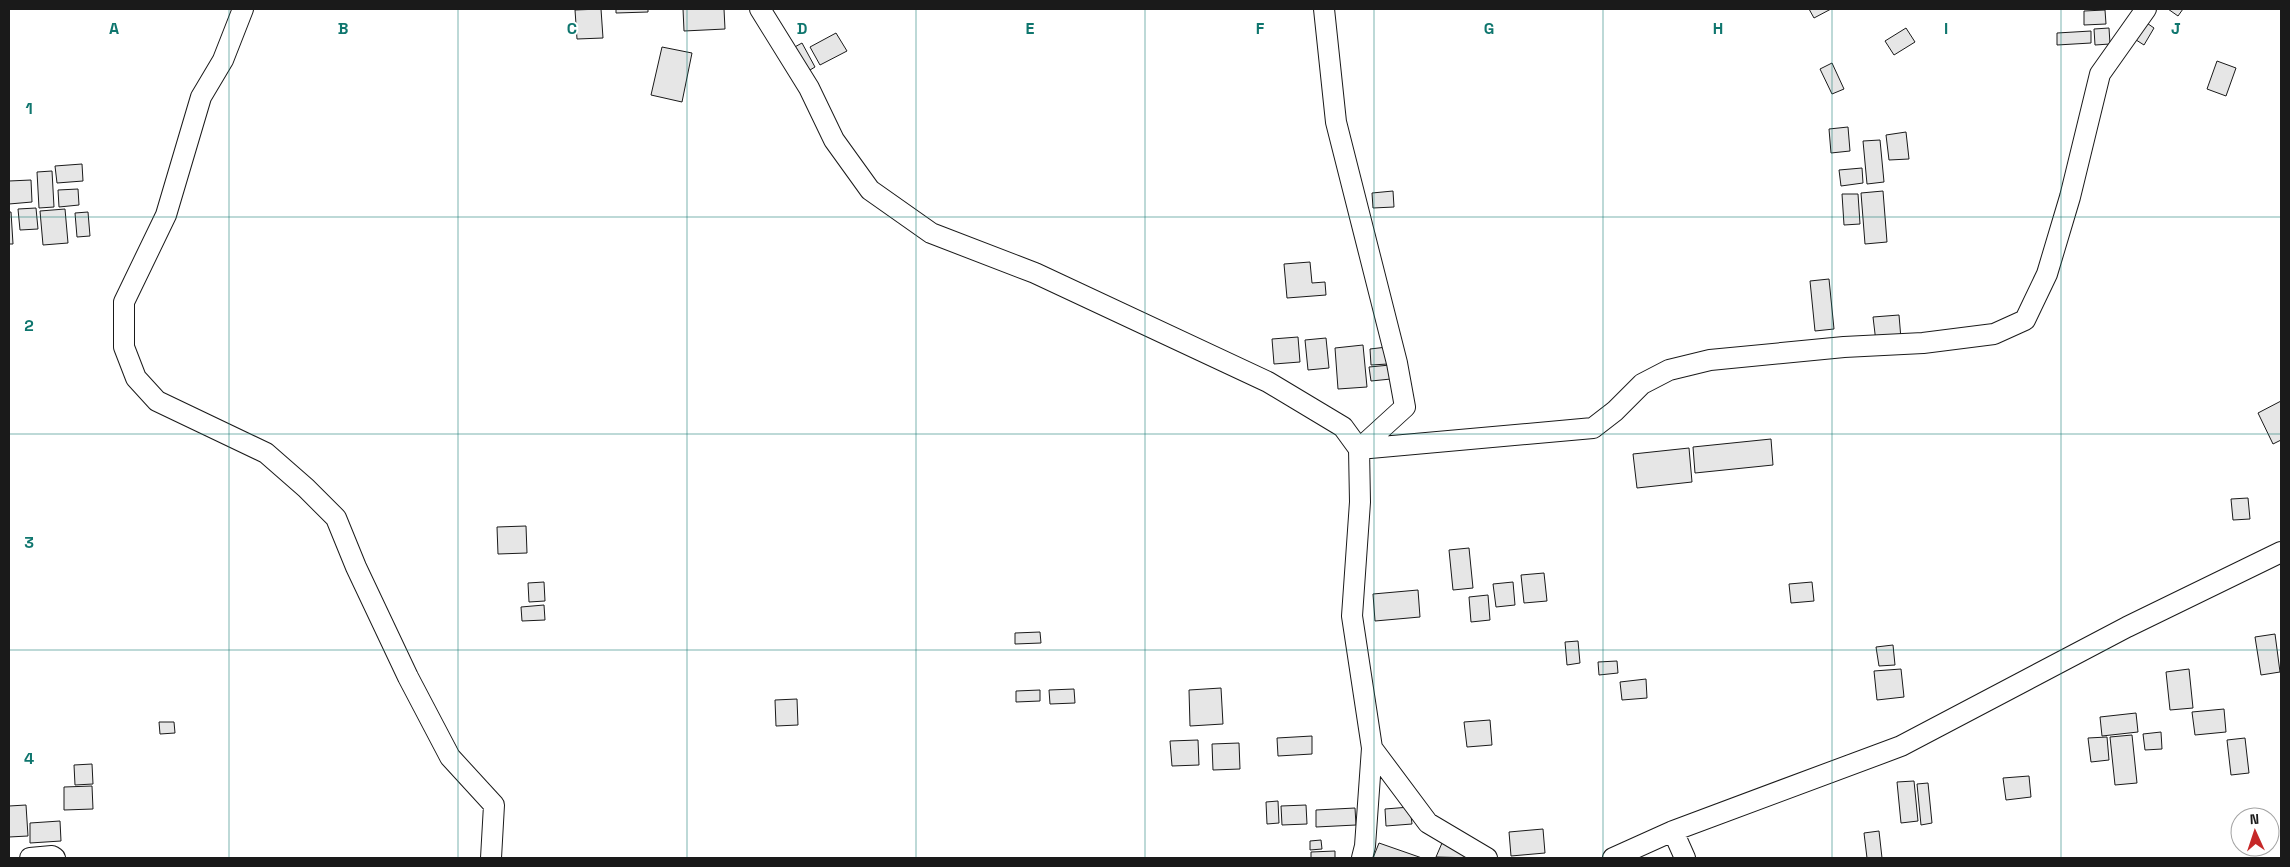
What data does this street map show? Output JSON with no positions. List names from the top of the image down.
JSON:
{
  "north": "top",
  "grid": {
    "columns": [
      "A",
      "B",
      "C",
      "D",
      "E",
      "F",
      "G",
      "H",
      "I",
      "J"
    ],
    "rows": [
      "1",
      "2",
      "3",
      "4"
    ]
  }
}
